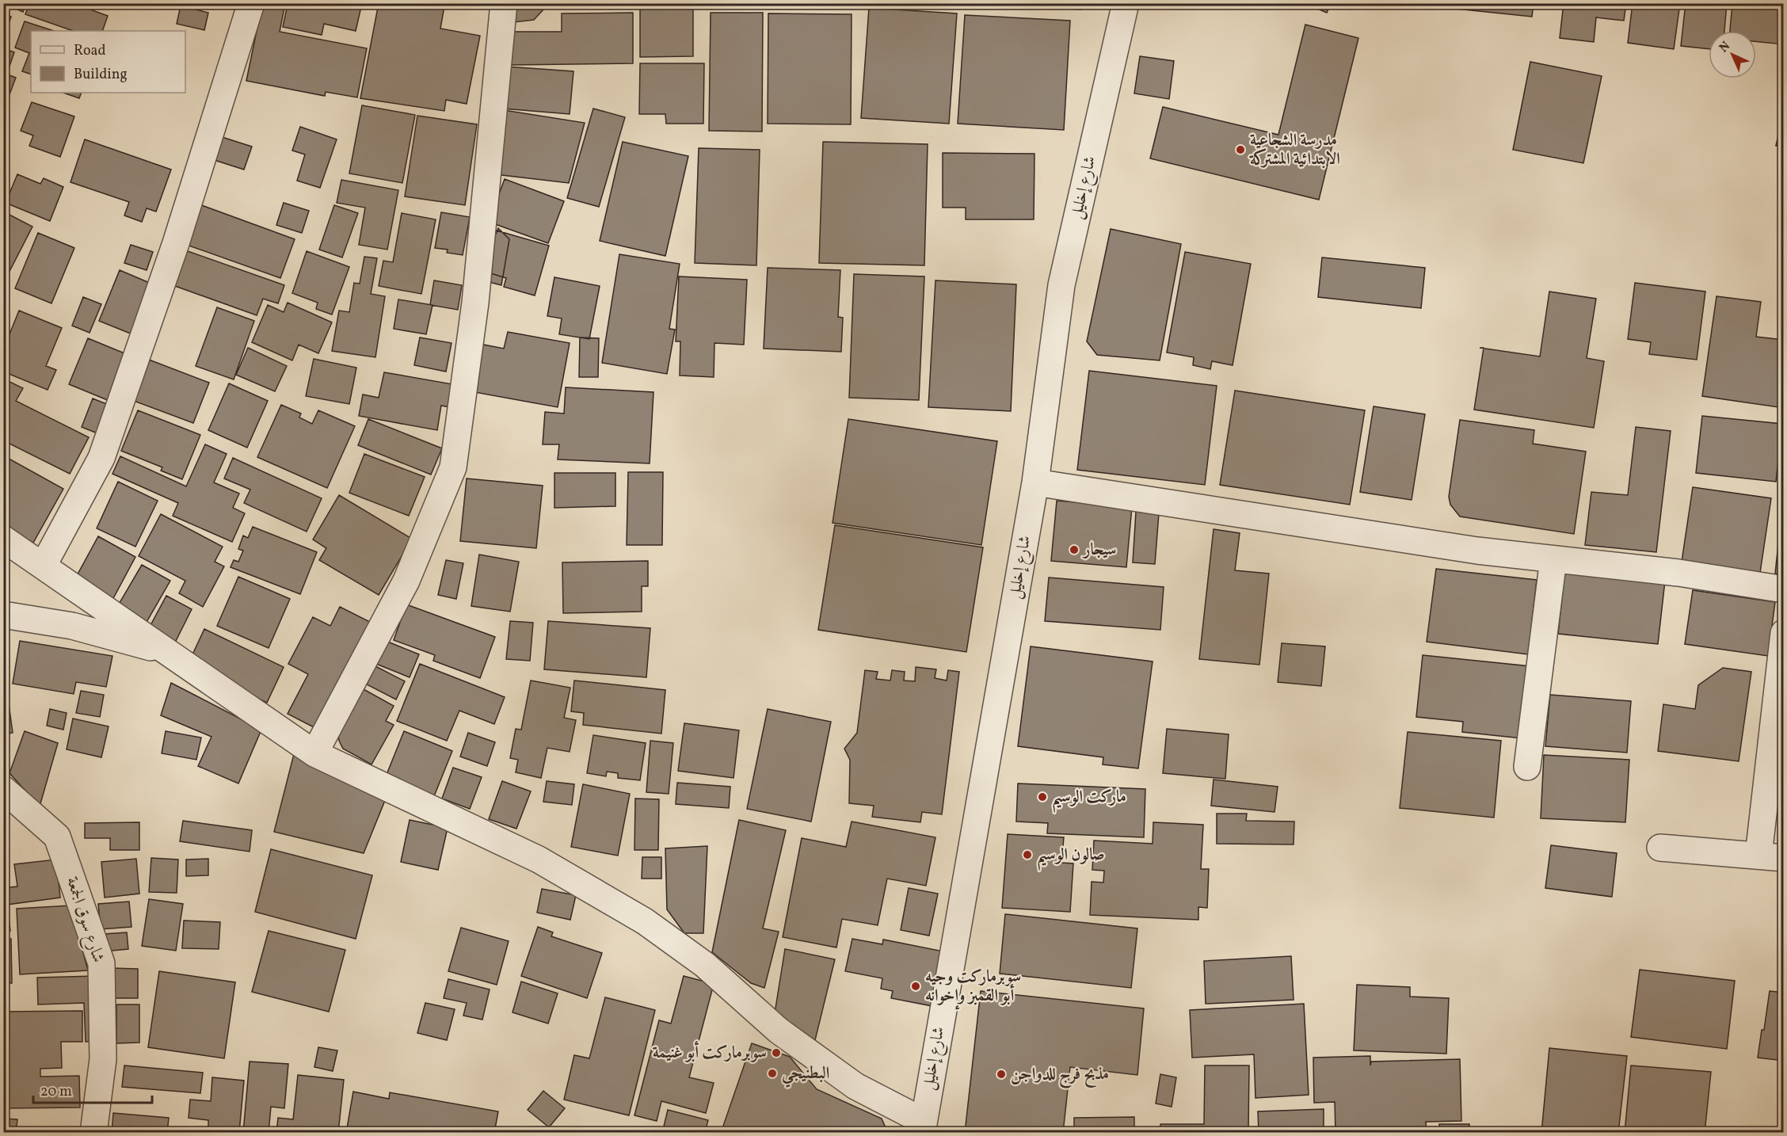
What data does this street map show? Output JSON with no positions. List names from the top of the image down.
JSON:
{
  "streets": {
    "street": ["شارع إخليل", "شارع سوق الجمعة"]
  },
  "places": [
    "مدرسة الشجاعية الابتدائية المشتركة",
    "سيجار",
    "ماركت الوسيم",
    "صالون الوسيم",
    "سوبرماركت وجيه أبو القمبز وإخوانه",
    "سوبرماركت أبو غنيمة",
    "البطنيجي",
    "مذبح فرج للدواجن"
  ],
  "legend": ["Road", "Building"],
  "scale_bar": "20 m",
  "north": "top left"
}
